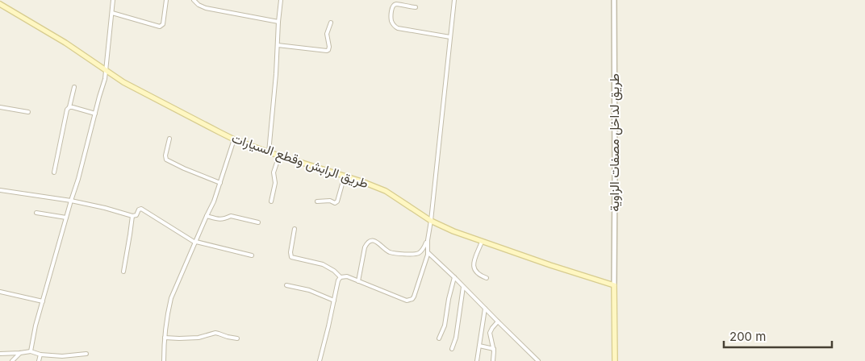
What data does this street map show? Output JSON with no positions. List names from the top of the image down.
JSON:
{
  "streets": {
    "main road": ["طريق الرابش وقطع السيارات"],
    "street": ["طريق لداخل مصفات الزاوية"]
  },
  "crossings": [
    ["طريق لداخل مصفات الزاوية", "طريق الرابش وقطع السيارات"]
  ],
  "scale_bar": "200 m"
}
